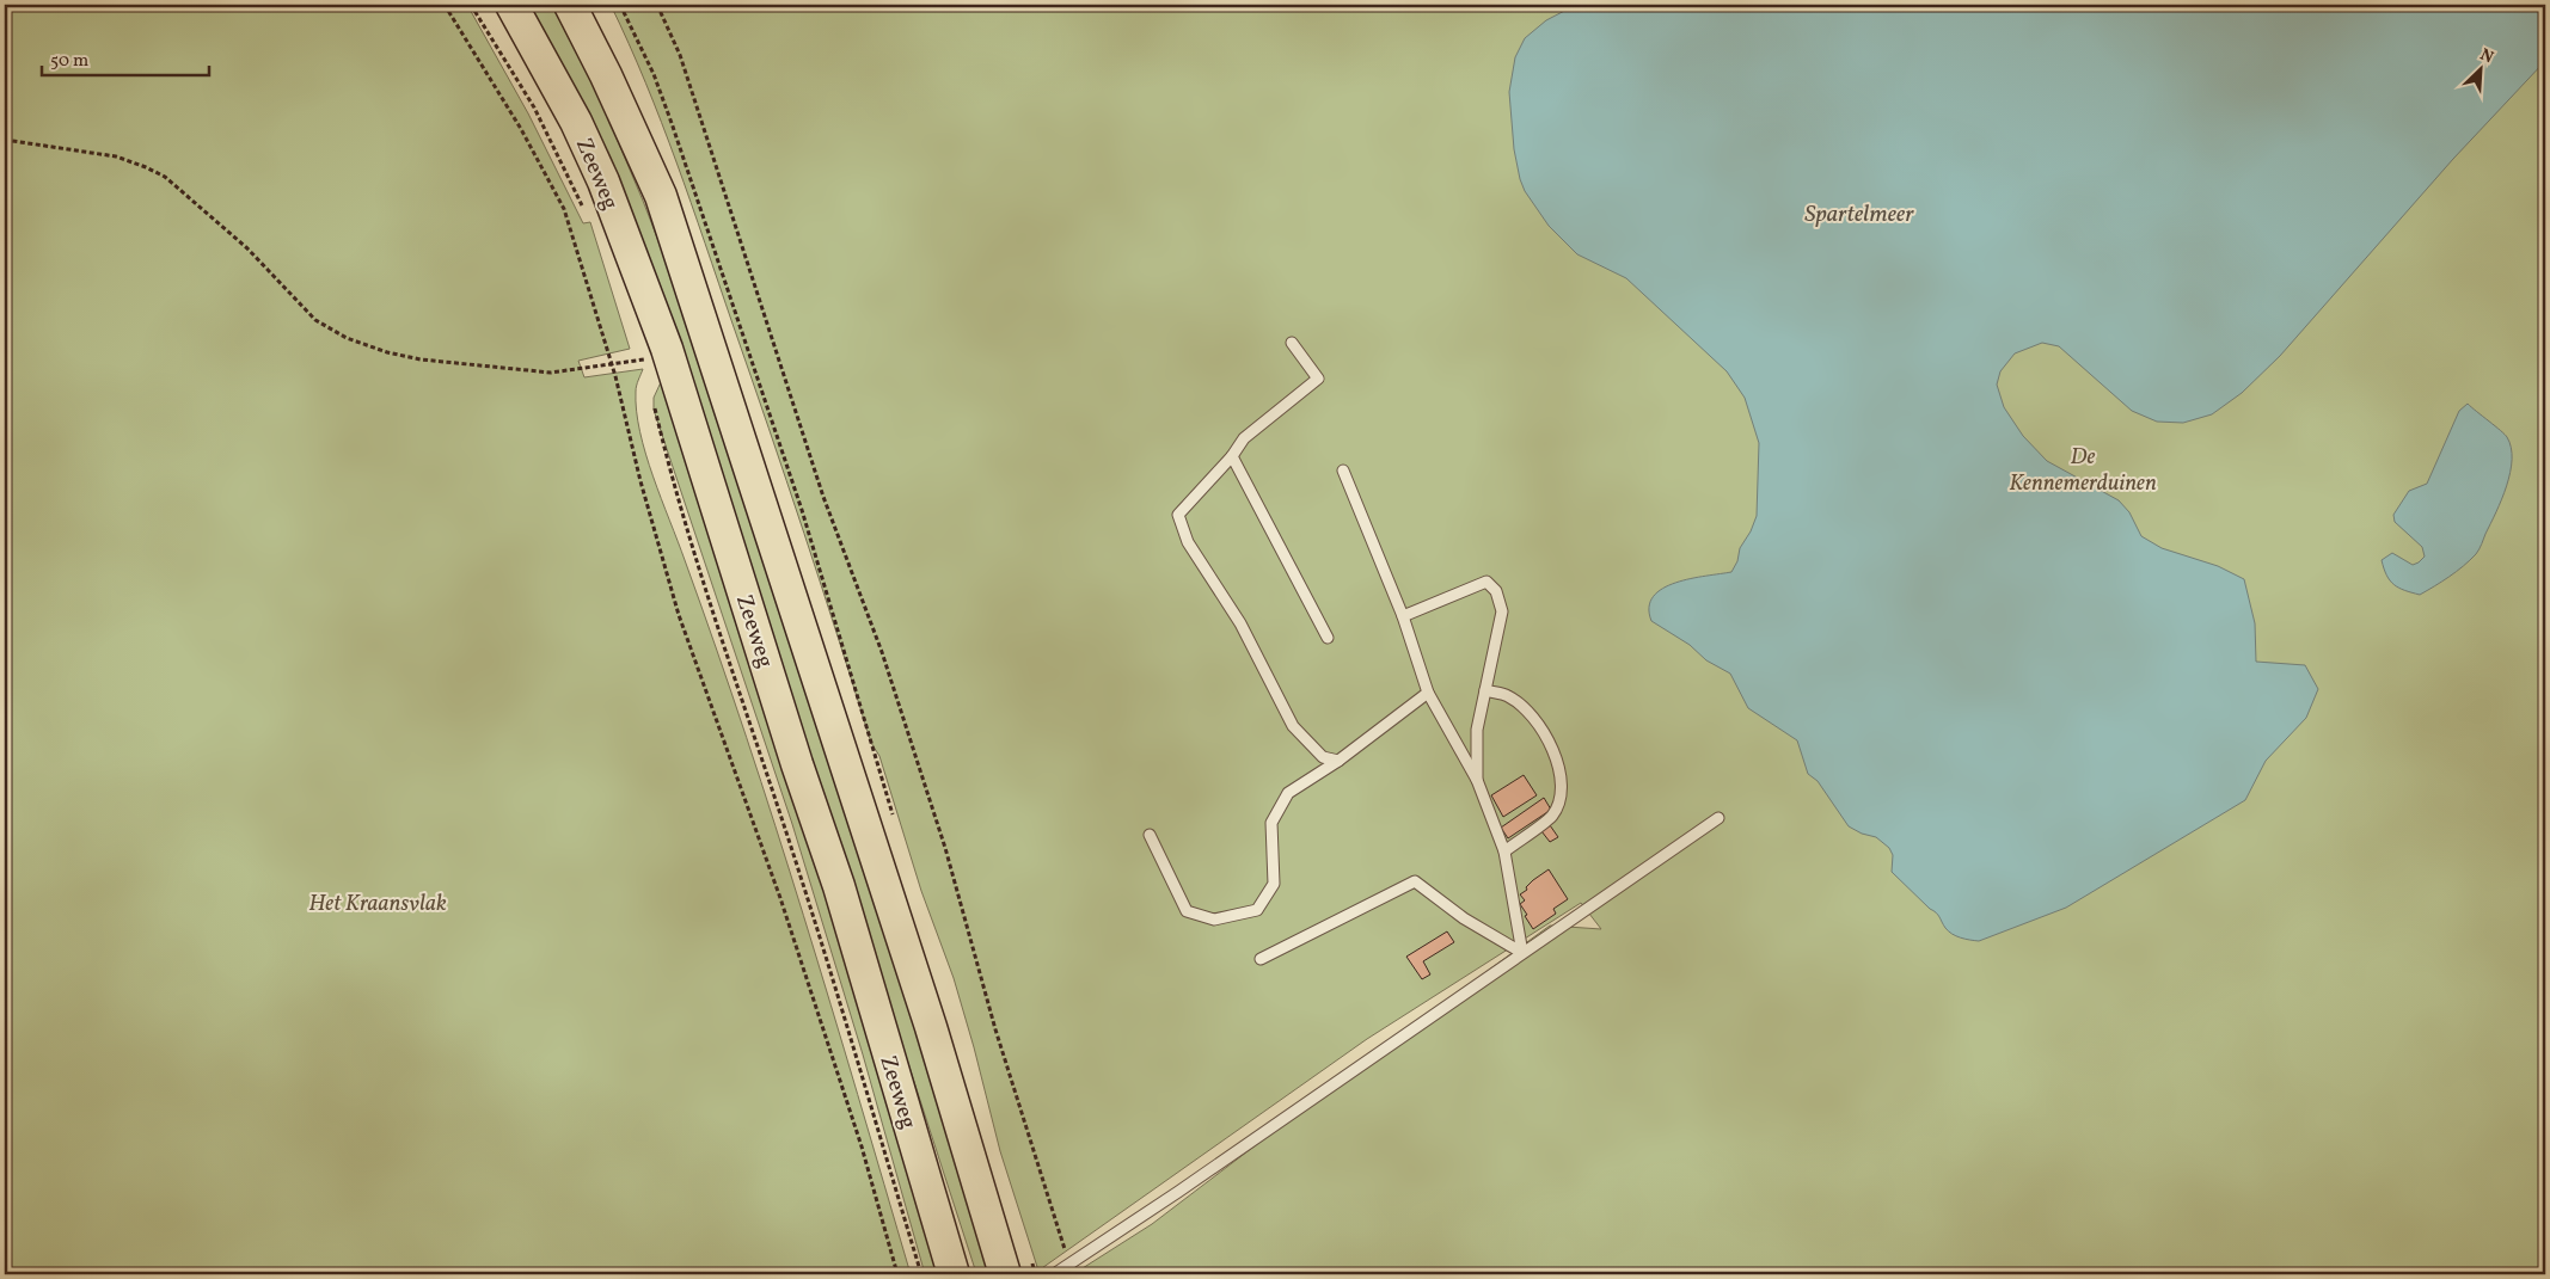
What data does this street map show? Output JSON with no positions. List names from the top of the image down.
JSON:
{
  "streets": {
    "main road": ["Zeeweg"]
  },
  "water": ["Spartelmeer"],
  "parks": ["De Kennemerduinen", "Het Kraansvlak"],
  "scale_bar": "50 m",
  "north": "top right"
}
